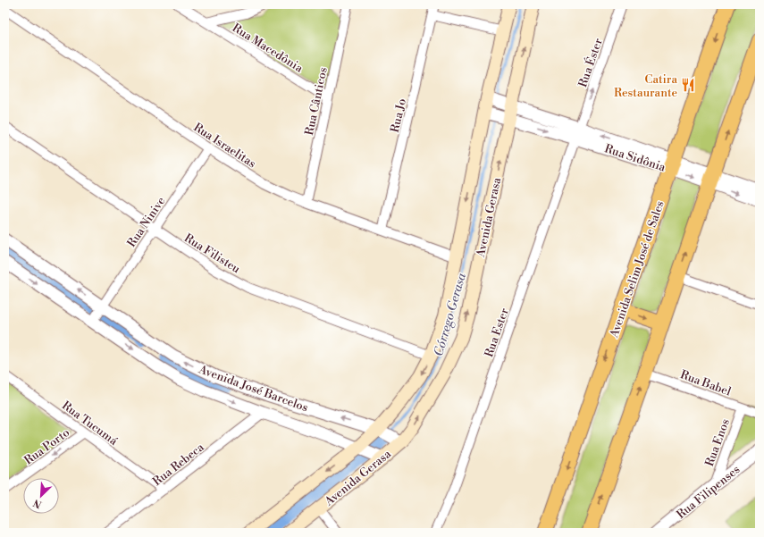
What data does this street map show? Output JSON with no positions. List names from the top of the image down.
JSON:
{
  "streets": {
    "main road": ["Avenida Gerasa", "Avenida Selim José de Sales"],
    "street": [
      "Rua Macedônia",
      "Rua Éster",
      "Rua Cânticos",
      "Rua Jo",
      "Rua Israelitas",
      "Rua Sidônia",
      "Rua Ninive",
      "Rua Filisteu",
      "Rua Ester",
      "Rua Babel",
      "Avenida José Barcelos",
      "Rua Tucumá",
      "Rua Enos",
      "Rua Porto",
      "Rua Rebeca",
      "Rua Filipenses"
    ]
  },
  "crossings": [
    ["Rua Macedônia", "Rua Cânticos"],
    ["Rua Éster", "Rua Sidônia"],
    ["Rua Éster", "Rua Ester"],
    ["Rua Cânticos", "Rua Israelitas"],
    ["Rua Jo", "Rua Israelitas"],
    ["Rua Israelitas", "Avenida Gerasa"],
    ["Rua Israelitas", "Rua Ninive"],
    ["Rua Sidônia", "Avenida Gerasa"],
    ["Rua Sidônia", "Avenida Selim José de Sales"],
    ["Rua Sidônia", "Rua Ester"],
    ["Avenida Gerasa", "Rua Filisteu"],
    ["Avenida Gerasa", "Avenida José Barcelos"],
    ["Rua Ninive", "Rua Filisteu"],
    ["Rua Ninive", "Avenida José Barcelos"],
    ["Rua Babel", "Rua Enos"],
    ["Avenida José Barcelos", "Rua Rebeca"],
    ["Rua Tucumá", "Rua Porto"],
    ["Rua Tucumá", "Rua Rebeca"],
    ["Rua Enos", "Rua Filipenses"]
  ],
  "one_way": ["Rua Éster", "Rua Porto"],
  "water": ["Córrego Gerasa"],
  "places": {
    "restaurant": ["Catira Restaurante"]
  },
  "north": "bottom left"
}
